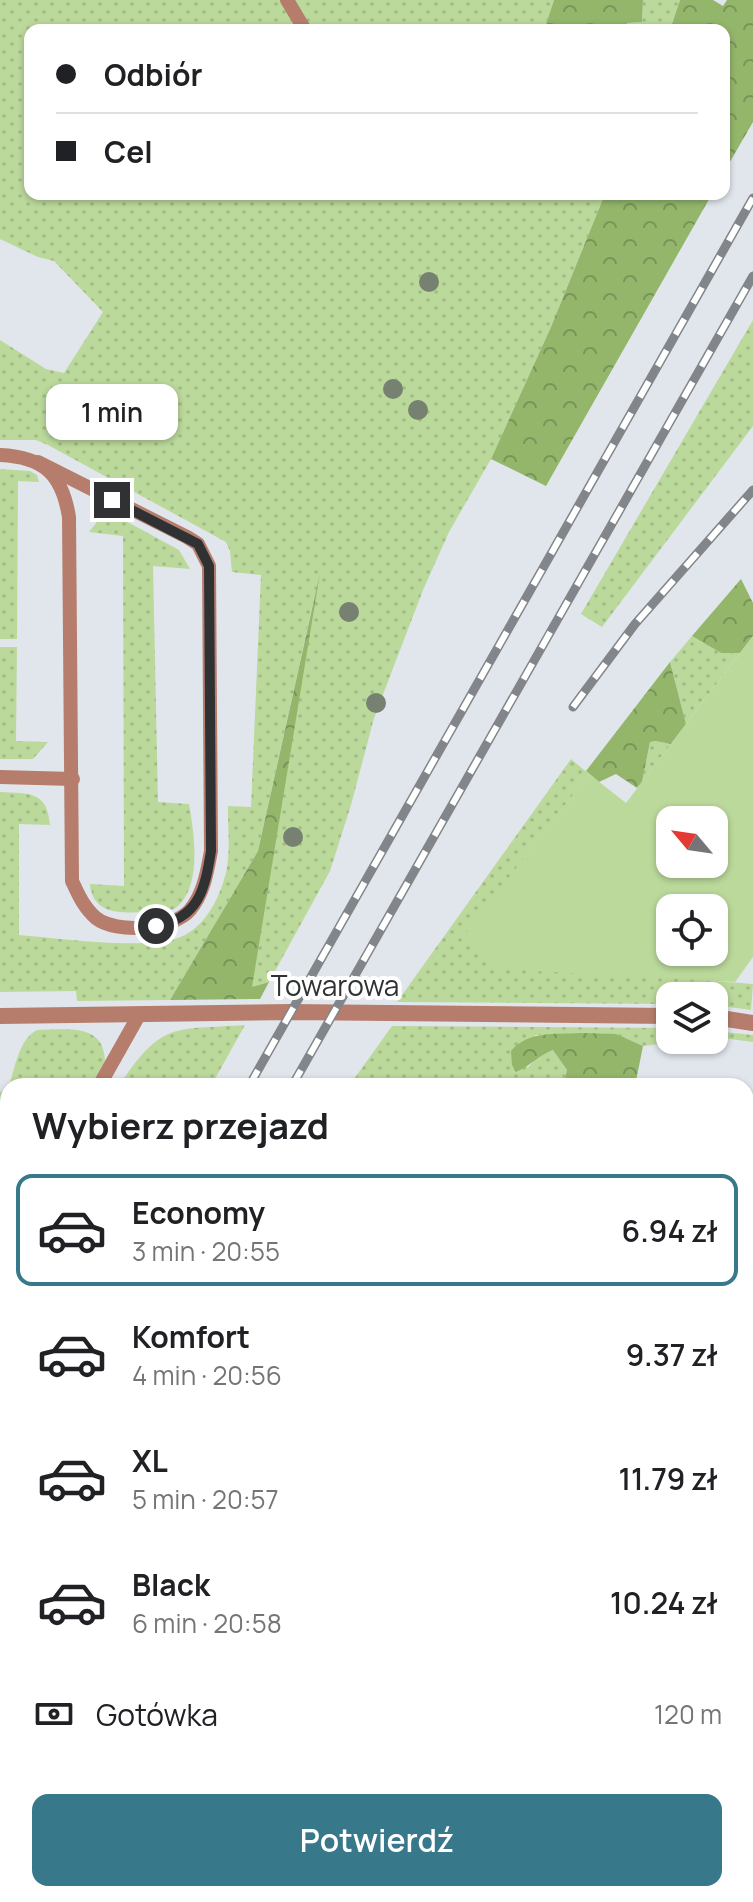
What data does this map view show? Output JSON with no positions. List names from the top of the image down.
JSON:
{
  "streets": {
    "street": ["Towarowa"]
  },
  "north": "top left",
  "page": {
    "banner": ["Odbiór", "Cel"],
    "bubble": "1 min",
    "heading": "Wybierz przejazd",
    "list": [
      {
        "name": "Economy",
        "note": "3 min · 20:55",
        "value": "6.94 zł"
      },
      {
        "name": "Komfort",
        "note": "4 min · 20:56",
        "value": "9.37 zł"
      },
      {
        "name": "XL",
        "note": "5 min · 20:57",
        "value": "11.79 zł"
      },
      {
        "name": "Black",
        "note": "6 min · 20:58",
        "value": "10.24 zł"
      }
    ],
    "pay": ["Gotówka", "120 m"],
    "buttons": "Potwierdź"
  }
}
